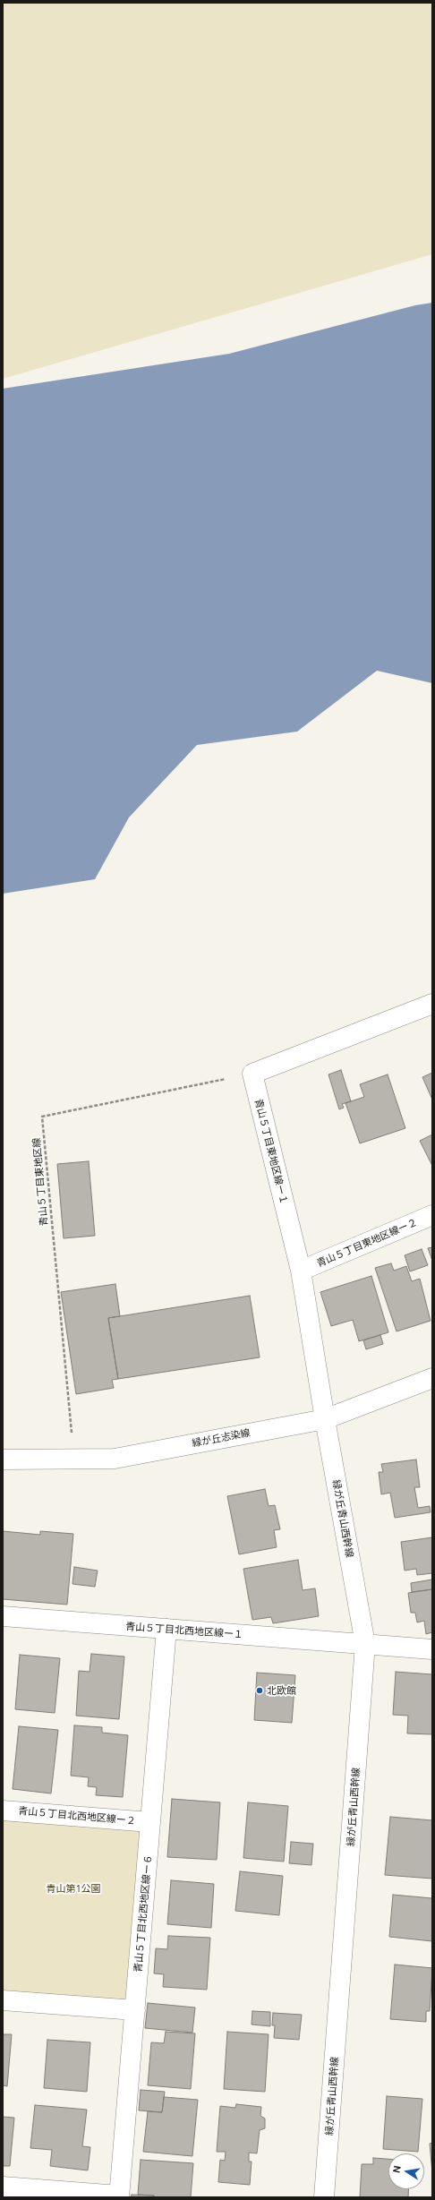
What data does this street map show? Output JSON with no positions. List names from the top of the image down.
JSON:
{
  "streets": {
    "street": [
      "青山５丁目東地区線ー１",
      "青山５丁目東地区線ー２",
      "緑が丘志染線",
      "緑が丘青山西幹線",
      "青山５丁目北西地区線ー１",
      "青山５丁目北西地区線ー２",
      "青山５丁目北西地区線ー６"
    ],
    "path": ["青山５丁目東地区線"]
  },
  "crossings": [
    ["青山５丁目東地区線ー１", "青山５丁目東地区線"],
    ["青山５丁目東地区線ー１", "青山５丁目東地区線ー２"],
    ["青山５丁目東地区線ー１", "緑が丘志染線"],
    ["青山５丁目東地区線ー１", "緑が丘青山西幹線"],
    ["青山５丁目東地区線", "緑が丘志染線"],
    ["緑が丘志染線", "緑が丘青山西幹線"],
    ["緑が丘青山西幹線", "青山５丁目北西地区線ー１"],
    ["青山５丁目北西地区線ー１", "青山５丁目北西地区線ー６"],
    ["青山５丁目北西地区線ー２", "青山５丁目北西地区線ー６"]
  ],
  "parks": ["青山第1公園"],
  "places": ["北欧館"],
  "north": "left"
}
